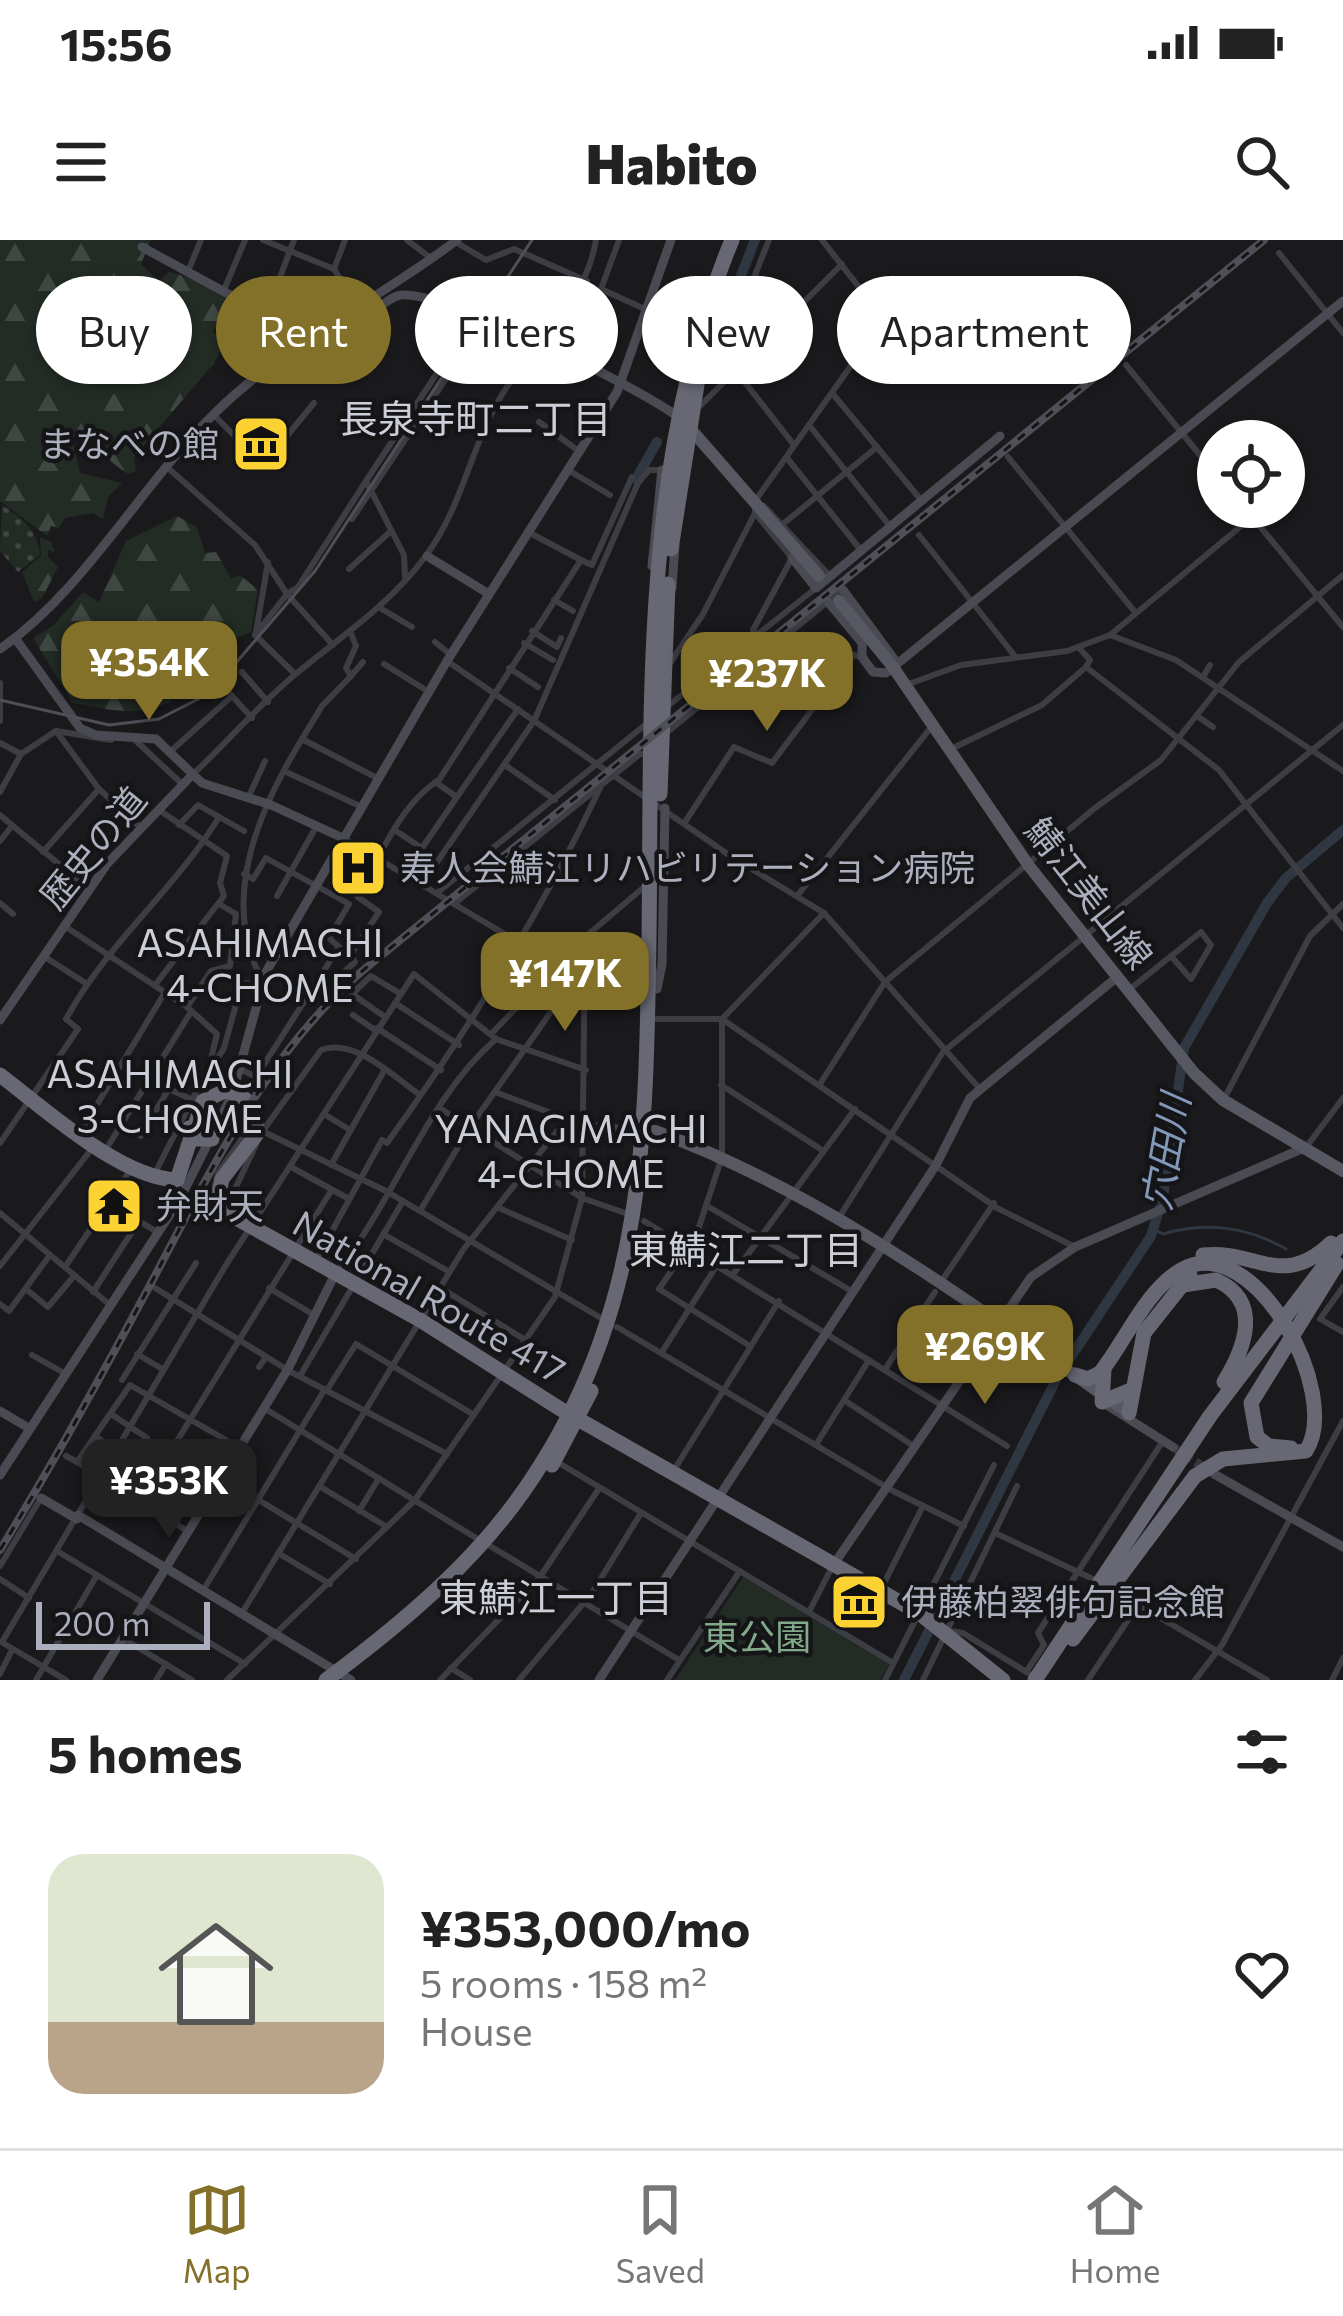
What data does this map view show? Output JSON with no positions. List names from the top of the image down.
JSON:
{
  "streets": {
    "highway": ["National Route 417"],
    "main road": ["鯖江美山線"],
    "street": ["歴史の道"]
  },
  "districts": [
    "長泉寺町二丁目",
    "ASAHIMACHI 4-CHOME",
    "ASAHIMACHI 3-CHOME",
    "YANAGIMACHI 4-CHOME",
    "東鯖江二丁目",
    "東鯖江一丁目"
  ],
  "water": ["穴田川"],
  "parks": ["東公園"],
  "places": {
    "museum": ["まなべの館", "伊藤柏翠俳句記念館"],
    "hospital": ["寿人会鯖江リハビリテーション病院"],
    "temple": ["弁財天"]
  },
  "scale_bar": "200 m",
  "page": {
    "status": "15:56",
    "header": "Habito",
    "chip": [
      "Buy",
      "Rent",
      "Filters",
      "New",
      "Apartment"
    ],
    "price": [
      "¥354K",
      "¥237K",
      "¥147K",
      "¥269K",
      "¥353K"
    ],
    "scale": "200 m",
    "heading": "5 homes",
    "list": [
      {
        "name": "¥353,000/mo",
        "note": "5 rooms · 158 m² · House"
      }
    ],
    "tabs": ["Map", "Saved", "Home"]
  }
}
